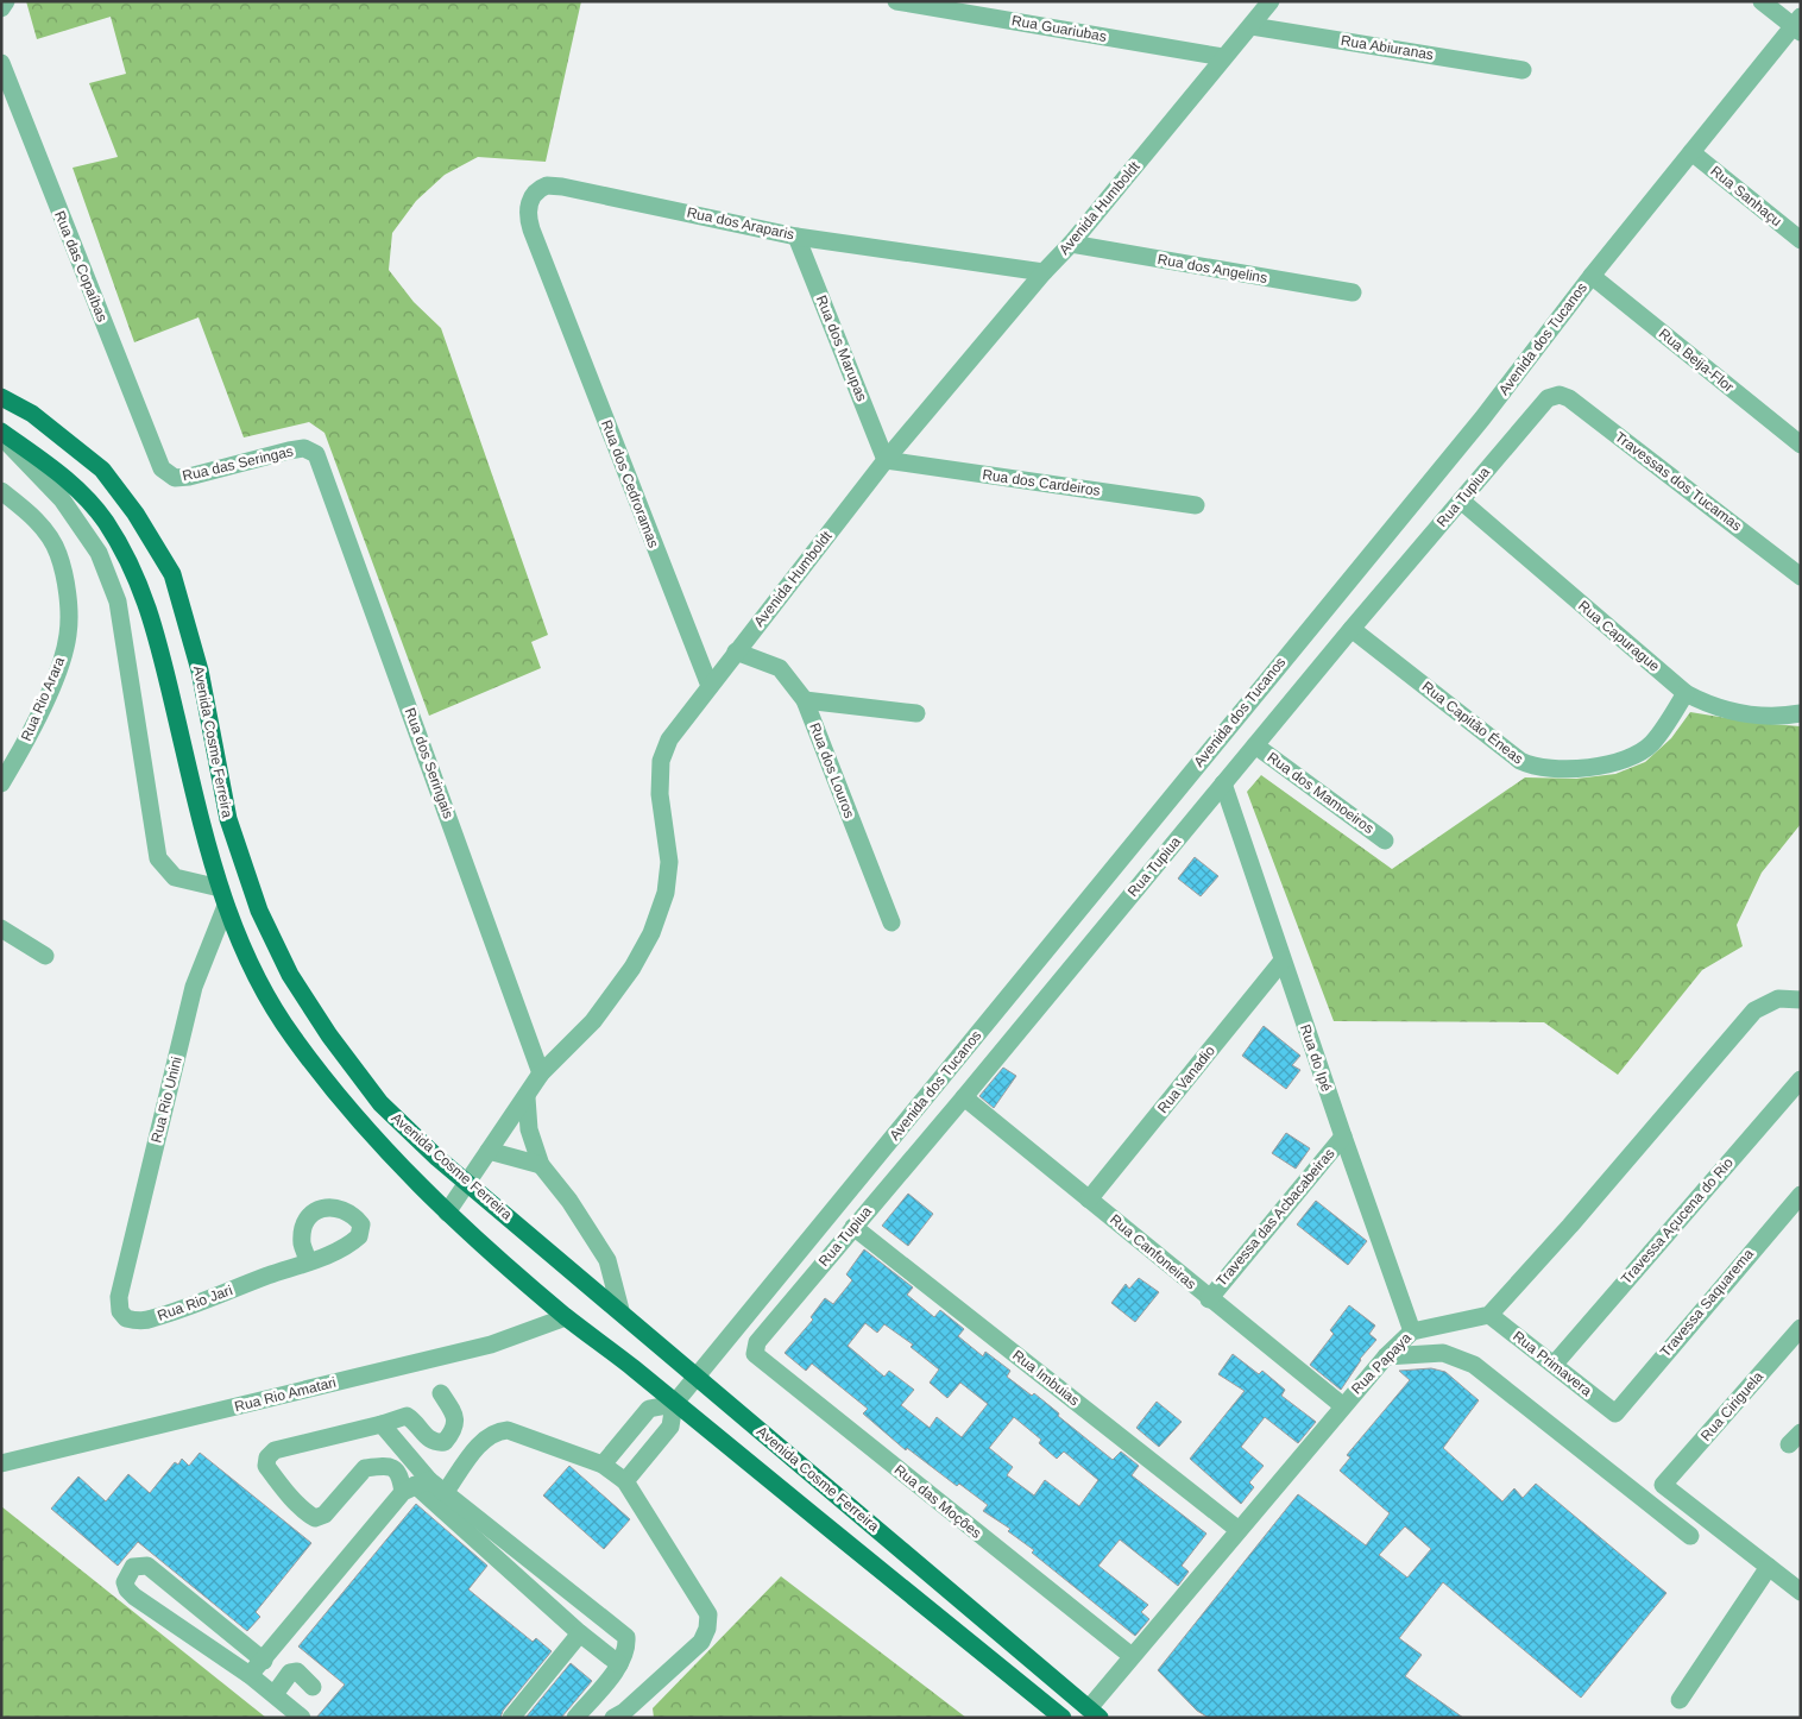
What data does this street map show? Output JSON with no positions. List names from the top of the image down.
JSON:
{
  "streets": {
    "main road": ["Avenida Cosme Ferreira"],
    "street": [
      "Rua Guariubas",
      "Rua Abiuranas",
      "Rua Sanhaçu",
      "Avenida Humboldt",
      "Rua dos Araparis",
      "Rua das Copaíbas",
      "Rua dos Angelins",
      "Avenida dos Tucanos",
      "Rua dos Marupas",
      "Rua Beija-Flor",
      "Rua das Seringas",
      "Travessas dos Tucamas",
      "Rua dos Cardeiros",
      "Rua dos Cedroramas",
      "Rua Tupiua",
      "Rua Capurague",
      "Rua Rio Arara",
      "Rua Capitão Éneas",
      "Rua dos Seringais",
      "Rua dos Louros",
      "Rua dos Mamoeiros",
      "Rua do Ipé",
      "Rua Vanadio",
      "Rua Rio Unini",
      "Travessa das Acbacabeiras",
      "Travessa Açucena do Rio",
      "Rua Canfoneiras",
      "Rua Rio Jari",
      "Travessa Saquarema",
      "Rua Papaya",
      "Rua Primavera",
      "Rua Imbuias",
      "Rua Rio Amatari",
      "Rua Ciriguela",
      "Rua das Moções"
    ]
  },
  "crossings": [
    ["Rua Guariubas", "Avenida Humboldt"],
    ["Rua Abiuranas", "Avenida Humboldt"],
    ["Rua Sanhaçu", "Avenida dos Tucanos"],
    ["Avenida Humboldt", "Rua dos Araparis"],
    ["Avenida Humboldt", "Rua dos Angelins"],
    ["Avenida Humboldt", "Rua dos Marupas"],
    ["Avenida Humboldt", "Rua dos Cardeiros"],
    ["Avenida Humboldt", "Rua dos Cedroramas"],
    ["Avenida Humboldt", "Avenida Cosme Ferreira"],
    ["Avenida Humboldt", "Rua dos Seringais"],
    ["Avenida Humboldt", "Rua dos Louros"],
    ["Rua dos Araparis", "Rua dos Marupas"],
    ["Rua dos Araparis", "Rua dos Cedroramas"],
    ["Rua das Copaíbas", "Rua das Seringas"],
    ["Avenida dos Tucanos", "Rua Beija-Flor"],
    ["Avenida dos Tucanos", "Avenida Cosme Ferreira"],
    ["Rua dos Marupas", "Rua dos Cardeiros"],
    ["Rua das Seringas", "Rua dos Seringais"],
    ["Travessas dos Tucamas", "Rua Tupiua"],
    ["Rua Tupiua", "Rua Capurague"],
    ["Rua Tupiua", "Rua Capitão Éneas"],
    ["Rua Tupiua", "Rua dos Mamoeiros"],
    ["Rua Tupiua", "Rua do Ipé"],
    ["Rua Tupiua", "Rua Canfoneiras"],
    ["Rua Tupiua", "Rua Imbuias"],
    ["Rua Tupiua", "Rua das Moções"],
    ["Rua Capurague", "Rua Capitão Éneas"],
    ["Avenida Cosme Ferreira", "Rua Rio Unini"],
    ["Avenida Cosme Ferreira", "Rua Papaya"],
    ["Avenida Cosme Ferreira", "Rua Rio Amatari"],
    ["Rua do Ipé", "Rua Vanadio"],
    ["Rua do Ipé", "Travessa das Acbacabeiras"],
    ["Rua do Ipé", "Rua Papaya"],
    ["Rua Vanadio", "Rua Canfoneiras"],
    ["Rua Rio Unini", "Rua Rio Jari"],
    ["Travessa das Acbacabeiras", "Rua Canfoneiras"],
    ["Travessa Açucena do Rio", "Rua Primavera"],
    ["Rua Canfoneiras", "Rua Papaya"],
    ["Travessa Saquarema", "Rua Primavera"],
    ["Rua Papaya", "Rua Primavera"],
    ["Rua Papaya", "Rua Imbuias"],
    ["Rua Papaya", "Rua das Moções"]
  ]
}
